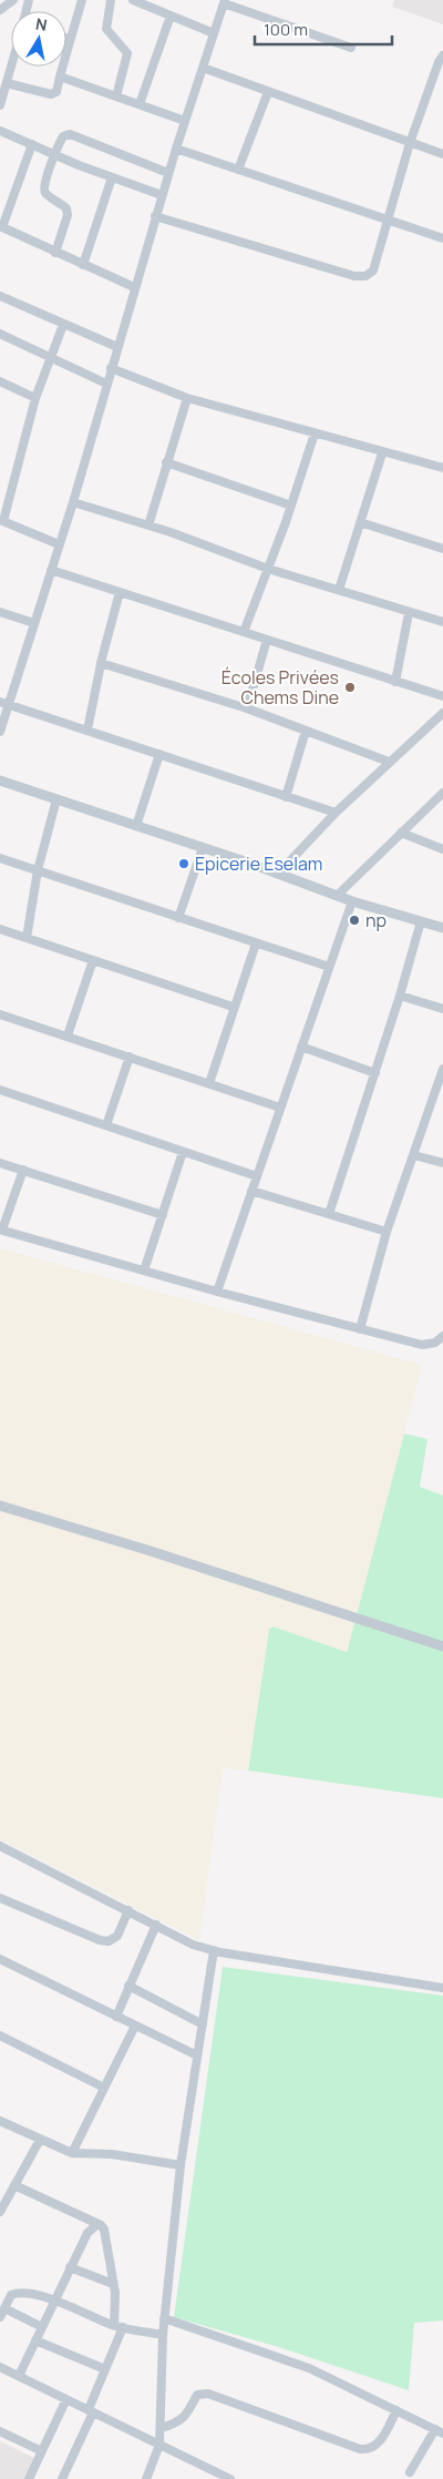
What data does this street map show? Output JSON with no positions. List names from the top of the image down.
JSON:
{
  "places": ["Écoles Privées Chems Dine", "Epicerie Eselam", "np"],
  "scale_bar": "100 m",
  "north": "top"
}
